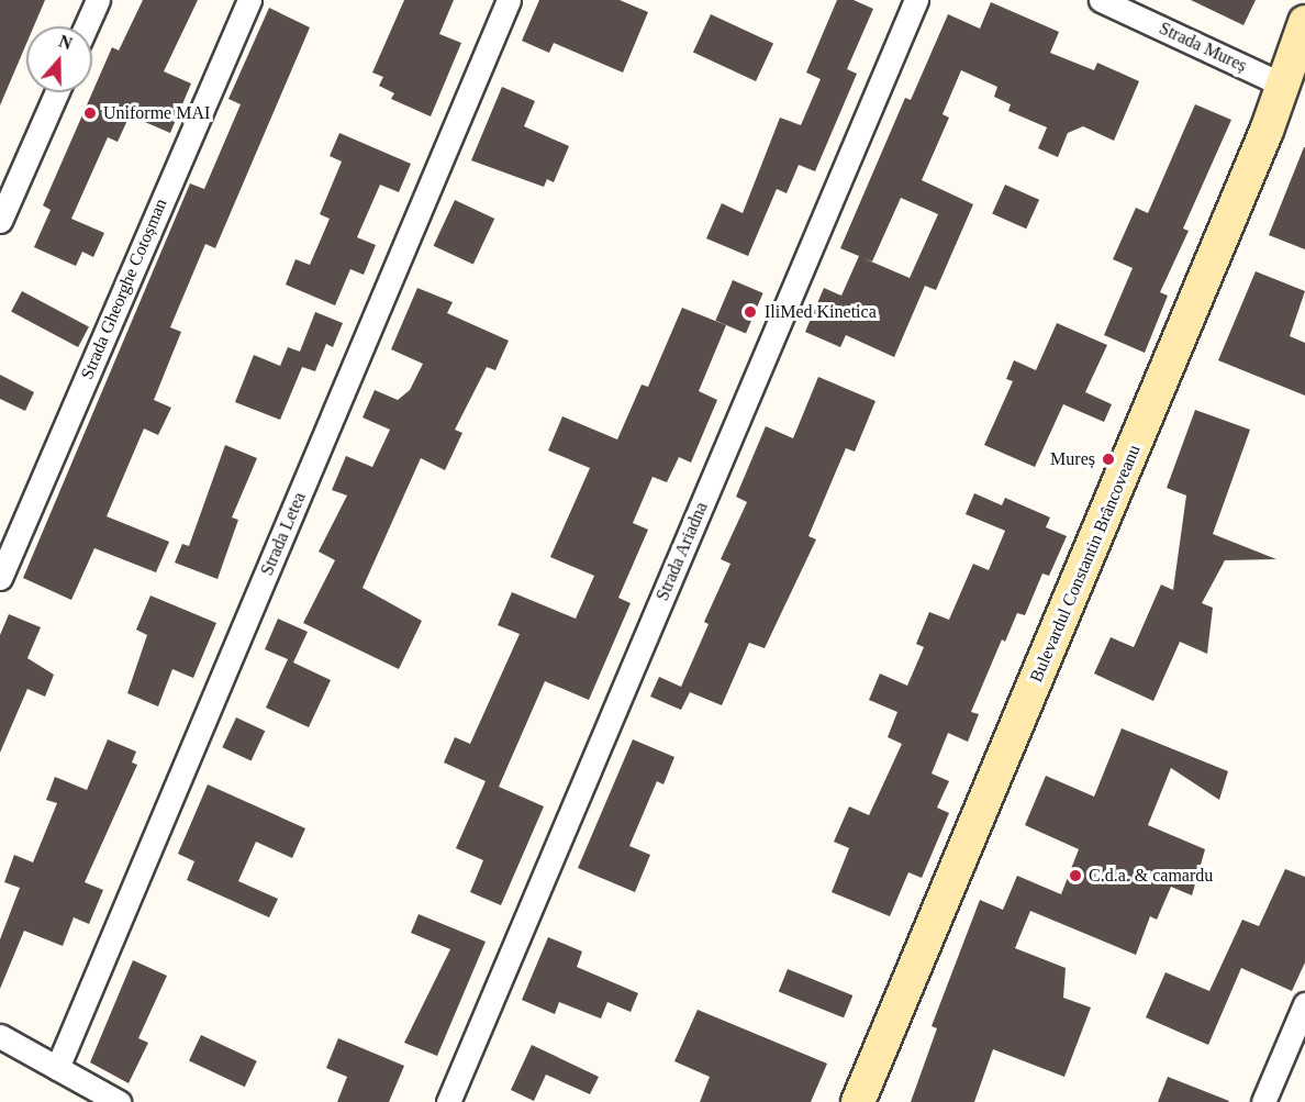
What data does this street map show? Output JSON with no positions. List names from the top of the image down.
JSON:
{
  "streets": {
    "main road": ["Bulevardul Constantin Brâncoveanu"],
    "street": [
      "Strada Mureș",
      "Strada Gheorghe Cotoșman",
      "Strada Letea",
      "Strada Ariadna"
    ]
  },
  "crossings": [
    ["Strada Mureș", "Bulevardul Constantin Brâncoveanu"]
  ],
  "places": [
    "Uniforme MAI",
    "IliMed Kinetica",
    "Mureș",
    "C.d.a. & camardu"
  ],
  "north": "top"
}
